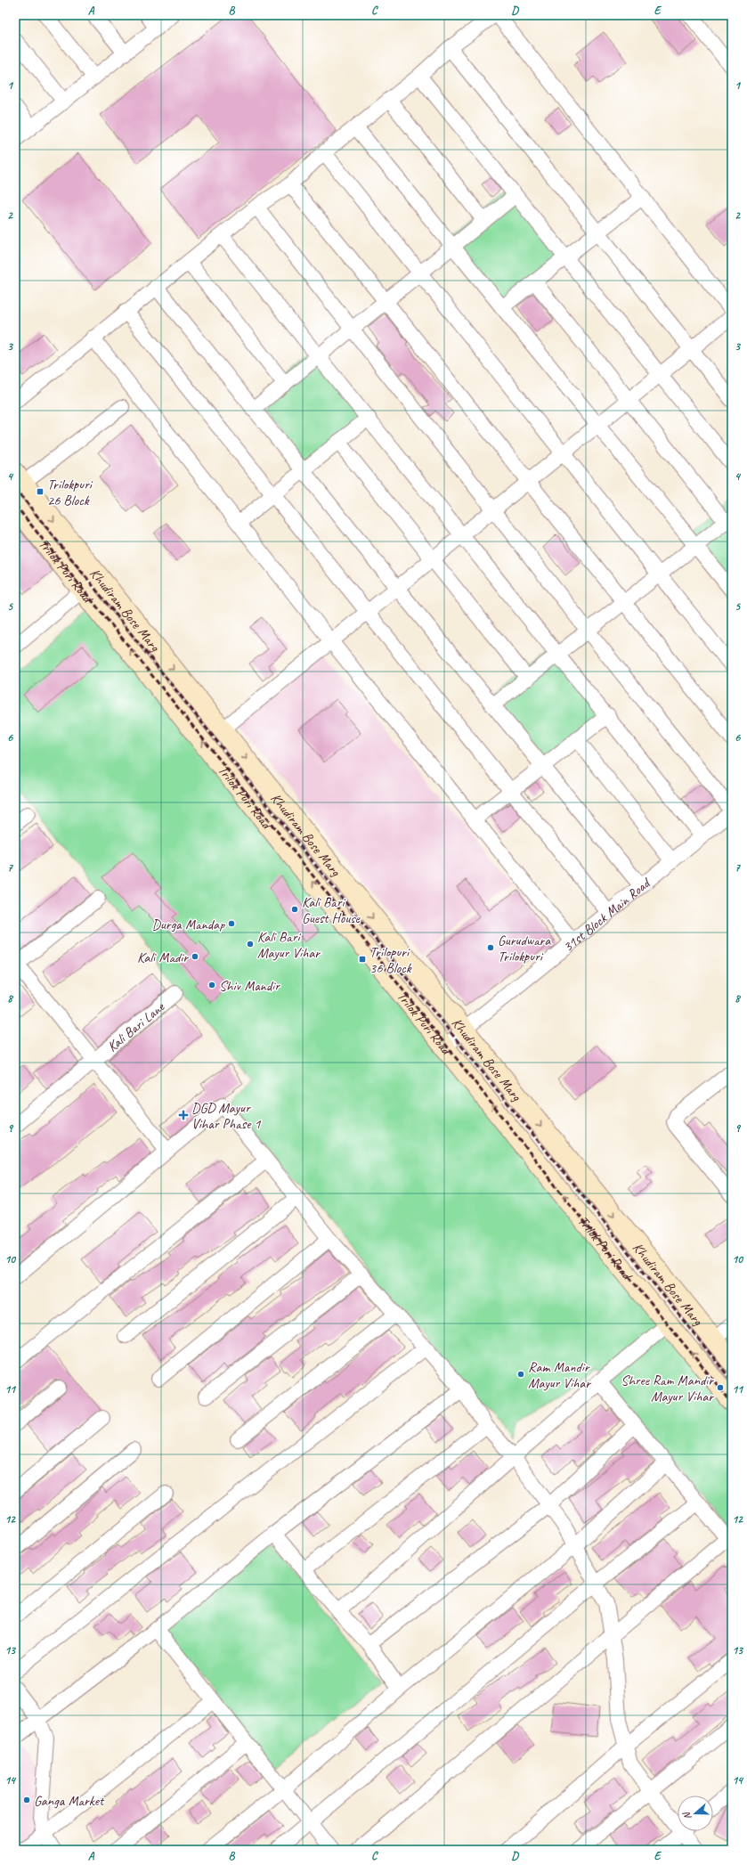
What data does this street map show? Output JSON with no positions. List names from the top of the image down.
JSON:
{
  "streets": {
    "street": [
      "Trilok Puri Road",
      "Khudiram Bose Marg",
      "31st Block Main Road",
      "Kali Bari Lane"
    ]
  },
  "crossings": [
    ["Trilok Puri Road", "31st Block Main Road"],
    ["Khudiram Bose Marg", "31st Block Main Road"]
  ],
  "places": {
    "transit": ["Trilokpuri 26 Block", "Trilopuri 36 Block"],
    "other": [
      "Kali Bari Guest House",
      "Durga Mandap",
      "Kali Bari Mayur Vihar",
      "Gurudwara Trilokpuri",
      "Kali Madir",
      "Shiv Mandir",
      "Ram Mandir Mayur Vihar",
      "Shree Ram Mandir Mayur Vihar",
      "Ganga Market"
    ],
    "health": ["DGD Mayur Vihar Phase 1"]
  },
  "north": "left",
  "grid": {
    "columns": [
      "A",
      "B",
      "C",
      "D",
      "E"
    ],
    "rows": [
      "1",
      "2",
      "3",
      "4",
      "5",
      "6",
      "7",
      "8",
      "9",
      "10",
      "11",
      "12",
      "13",
      "14"
    ]
  }
}
